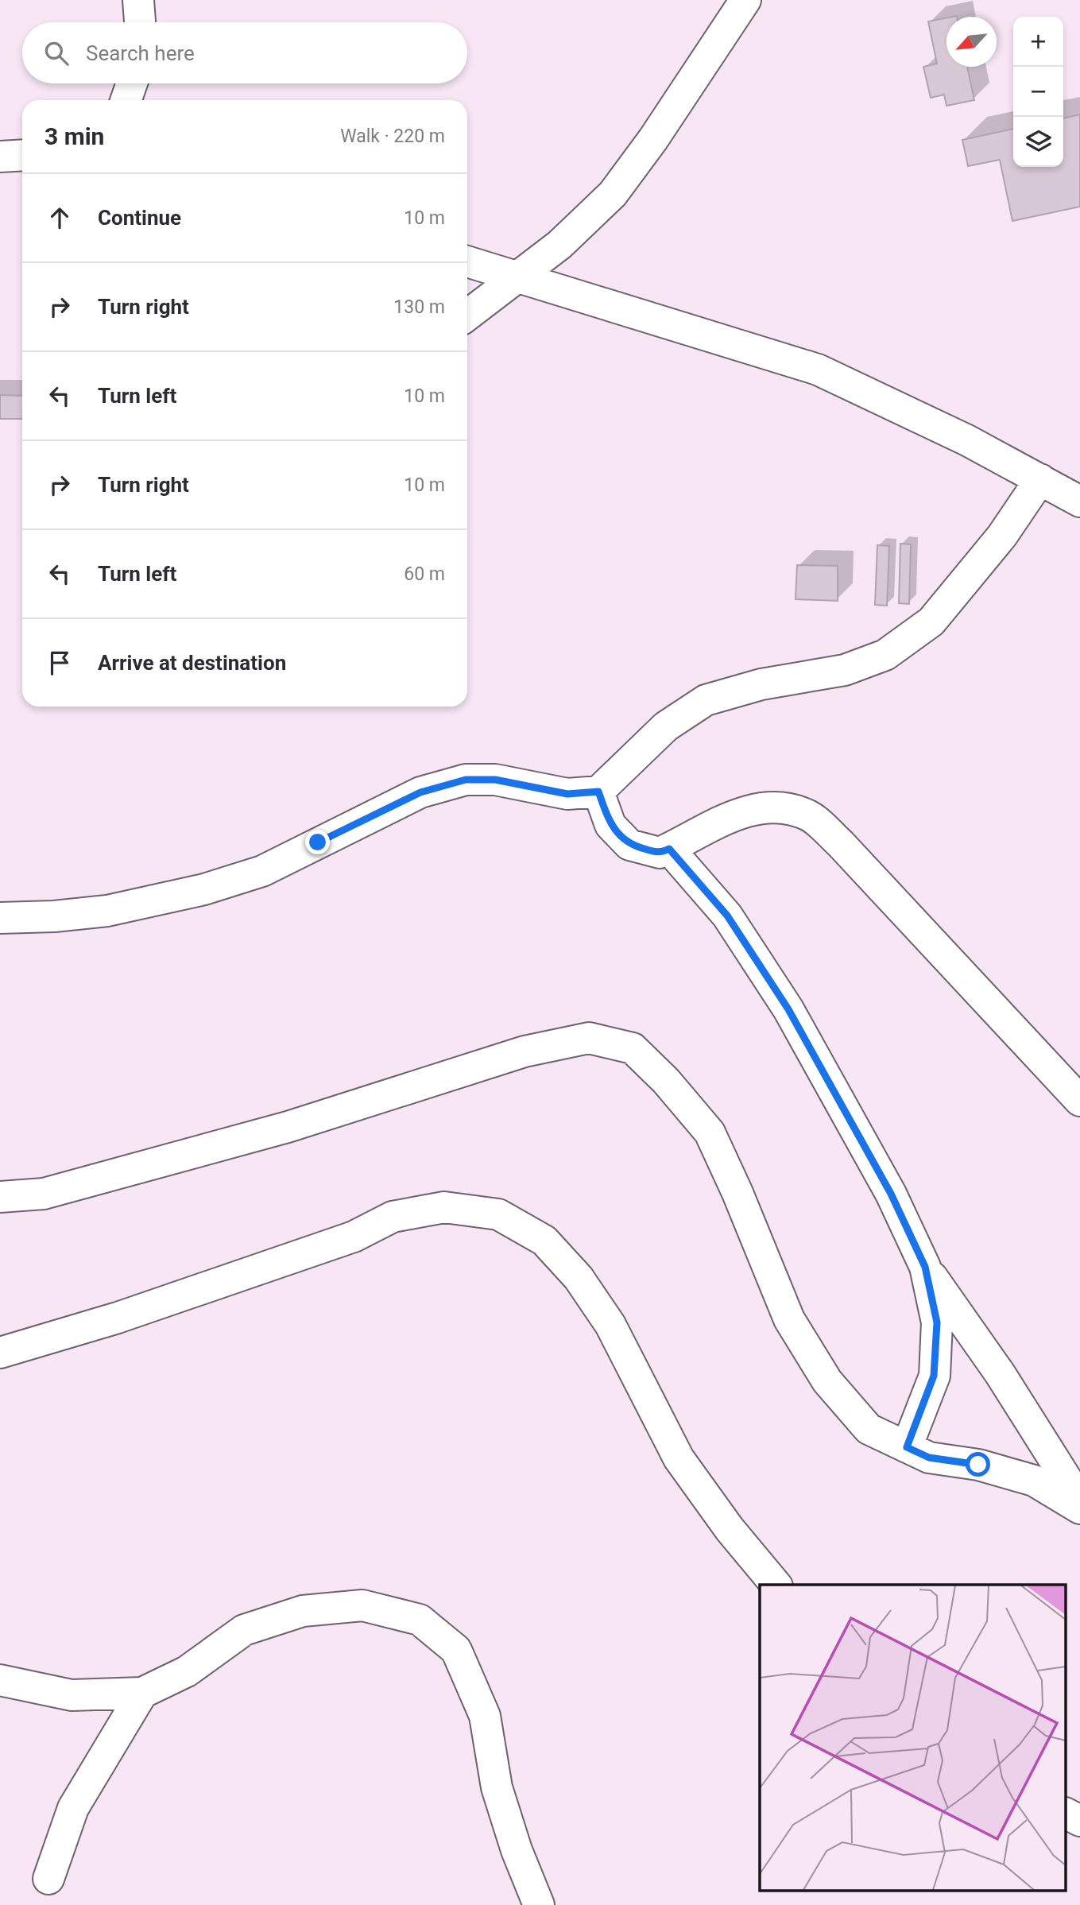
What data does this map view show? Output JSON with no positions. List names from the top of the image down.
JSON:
{
  "north": "bottom left",
  "page": {
    "map_buttons": ["+", "−"],
    "search": "Search here",
    "heading": ["3 min", "Walk · 220 m"],
    "list": [
      ["Continue", "10 m"],
      ["Turn right", "130 m"],
      ["Turn left", "10 m"],
      ["Turn right", "10 m"],
      ["Turn left", "60 m"],
      "Arrive at destination"
    ]
  }
}
